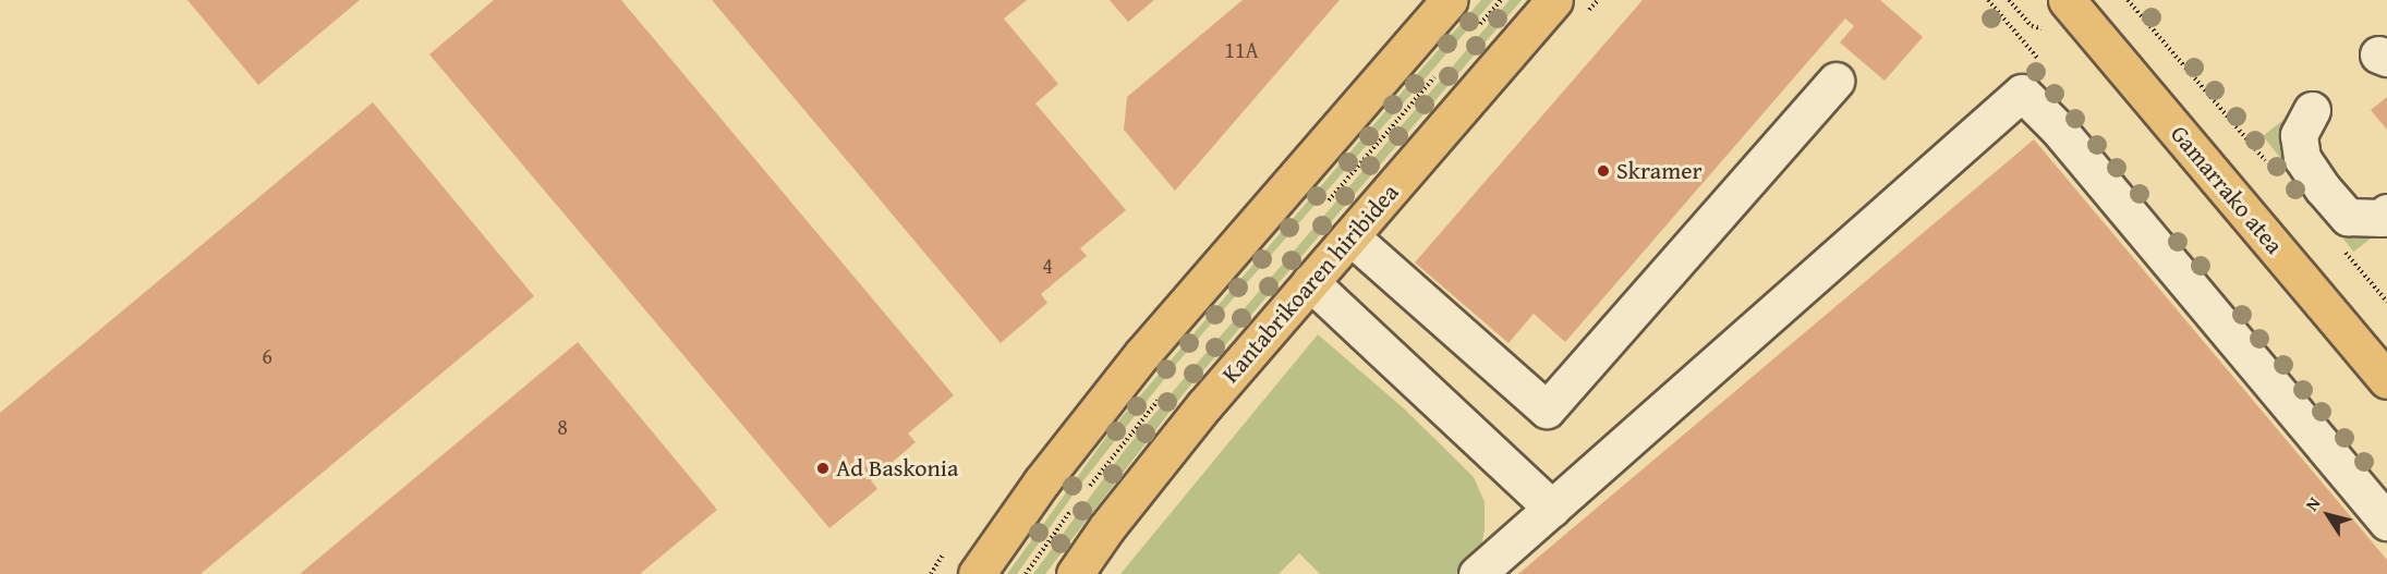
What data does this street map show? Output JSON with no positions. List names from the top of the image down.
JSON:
{
  "streets": {
    "main road": ["Gamarrako atea", "Kantabrikoaren hiribidea"]
  },
  "places": ["Skramer", "Ad Baskonia"],
  "house_numbers": [
    "11A",
    "4",
    "6",
    "8"
  ],
  "north": "top left"
}
